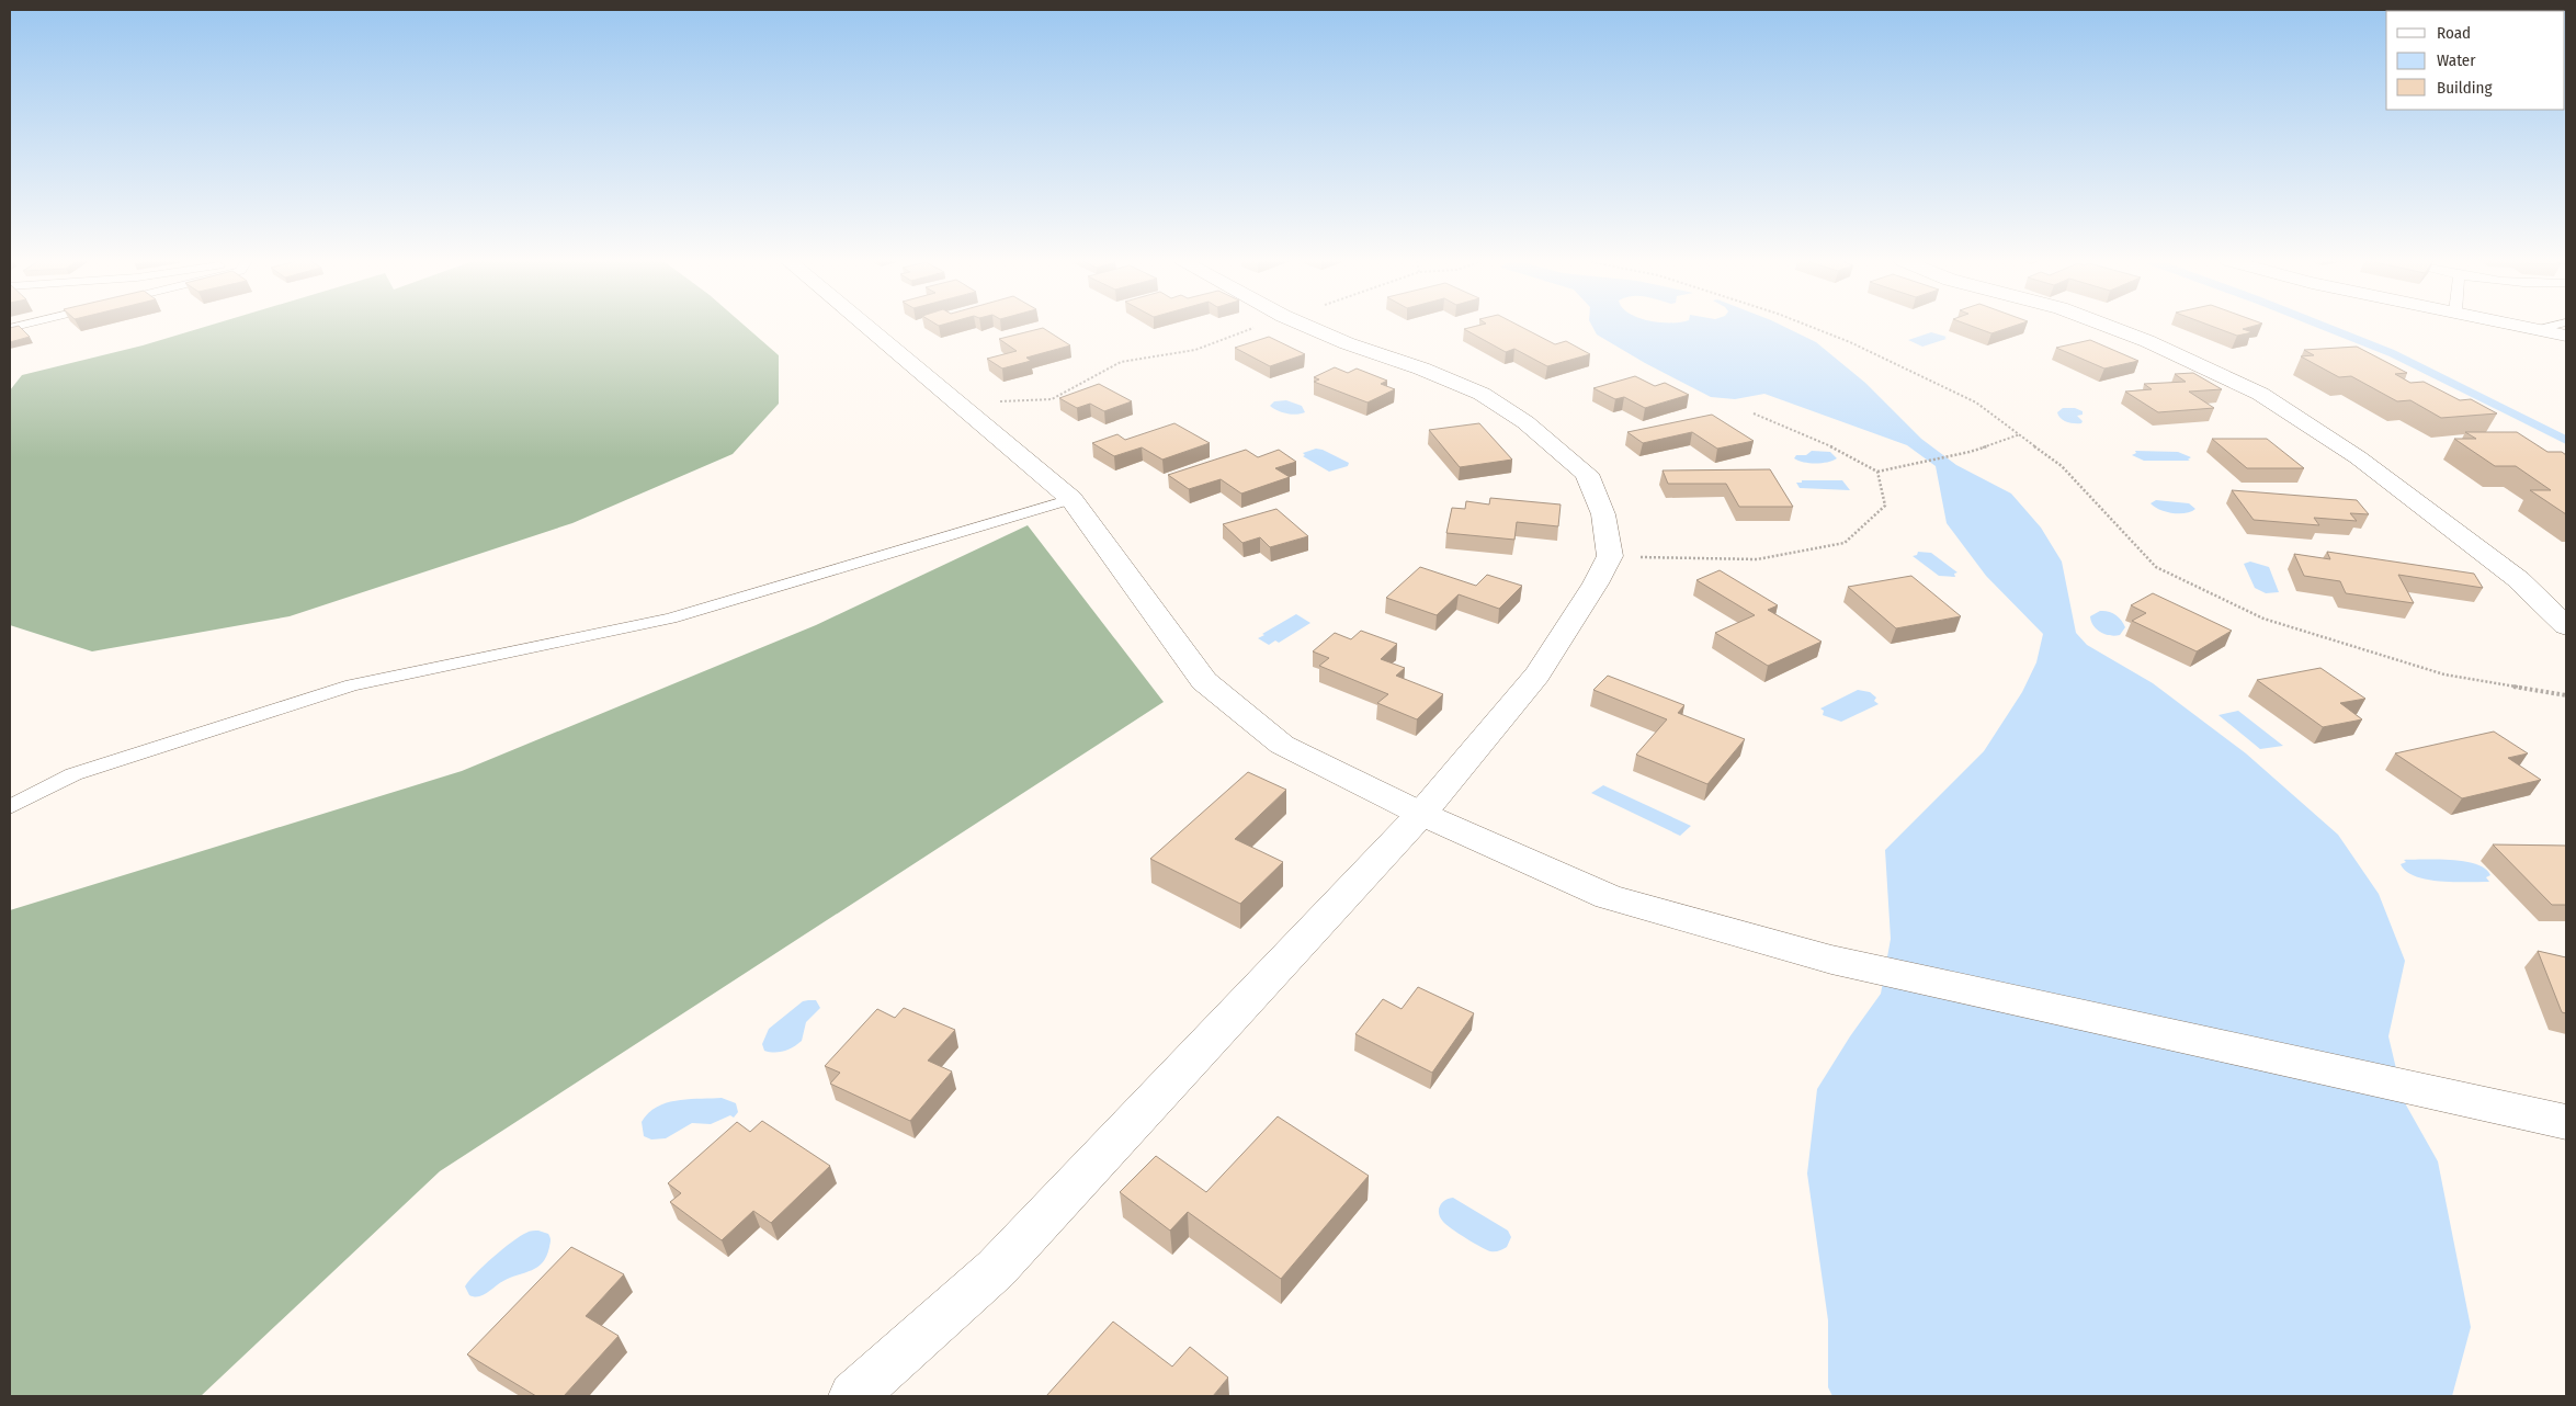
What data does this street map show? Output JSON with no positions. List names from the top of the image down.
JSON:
{
  "legend": ["Road", "Water", "Building"]
}
